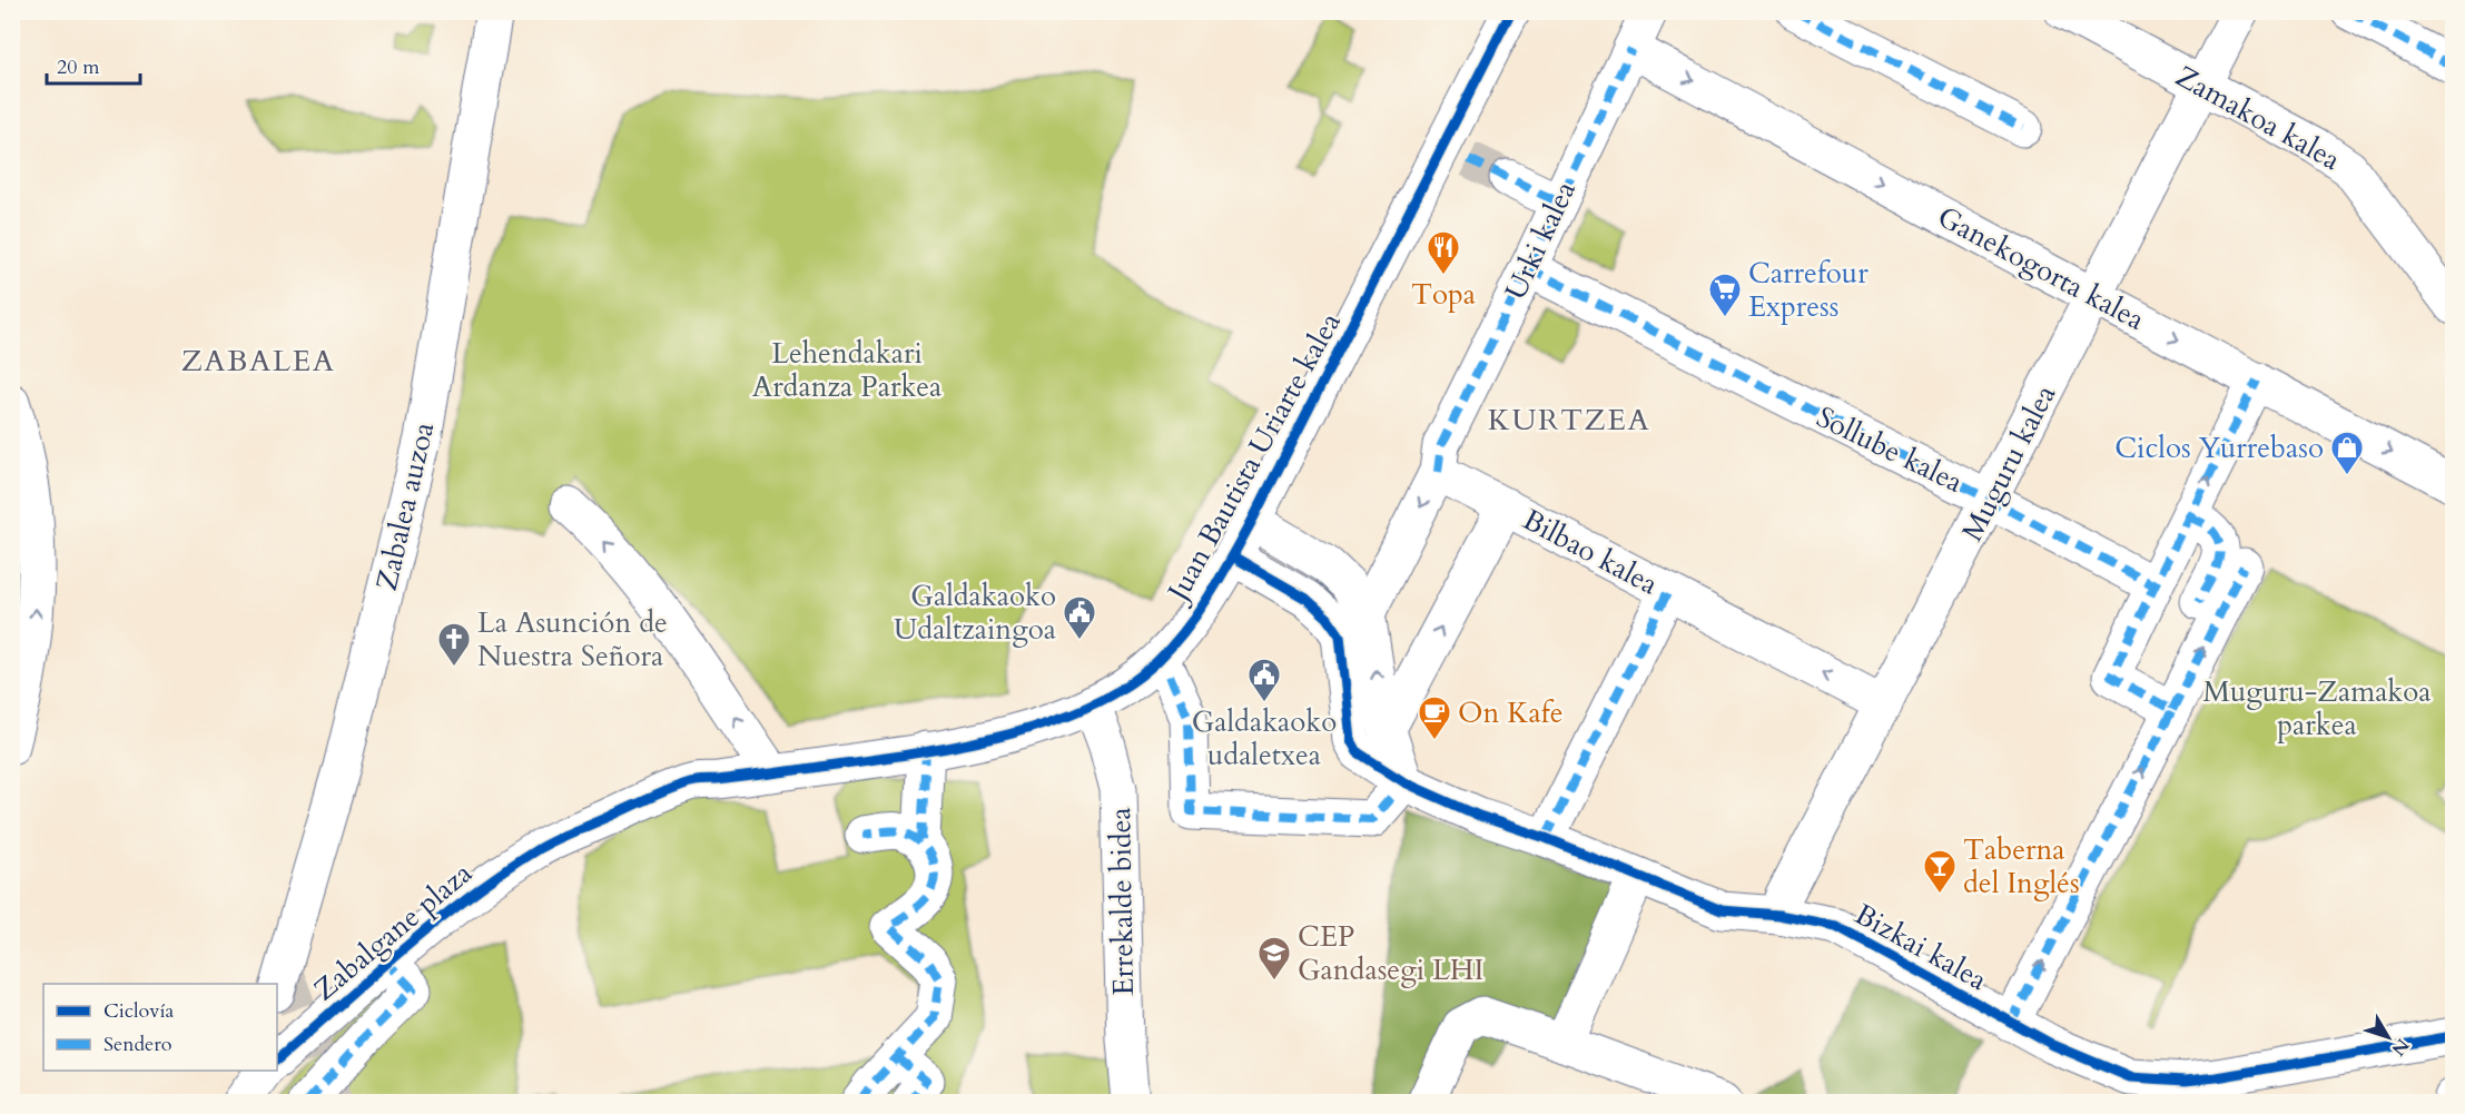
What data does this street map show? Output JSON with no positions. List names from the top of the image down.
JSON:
{
  "streets": {
    "street": [
      "Zamakoa kalea",
      "Urki kalea",
      "Ganekogorta kalea",
      "Sollube kalea",
      "Juan Bautista Uriarte kalea",
      "Muguru kalea",
      "Zabalea auzoa",
      "Bilbao kalea",
      "Errekalde bidea",
      "Zabalgane plaza",
      "Bizkai kalea"
    ]
  },
  "crossings": [
    ["Zamakoa kalea", "Muguru kalea"],
    ["Urki kalea", "Ganekogorta kalea"],
    ["Urki kalea", "Sollube kalea"],
    ["Urki kalea", "Bilbao kalea"],
    ["Ganekogorta kalea", "Muguru kalea"],
    ["Sollube kalea", "Muguru kalea"],
    ["Juan Bautista Uriarte kalea", "Errekalde bidea"],
    ["Juan Bautista Uriarte kalea", "Zabalgane plaza"],
    ["Juan Bautista Uriarte kalea", "Bizkai kalea"],
    ["Muguru kalea", "Bilbao kalea"],
    ["Muguru kalea", "Bizkai kalea"]
  ],
  "one_way": ["Ganekogorta kalea", "Bilbao kalea"],
  "districts": ["ZABALEA", "KURTZEA"],
  "parks": ["Lehendakari Ardanza Parkea", "Muguru-Zamakoa parkea"],
  "places": {
    "restaurant": ["Topa"],
    "supermarket": ["Carrefour Express"],
    "shop": ["Ciclos Yurrebaso"],
    "public building": ["Galdakaoko Udaltzaingoa", "Galdakaoko udaletxea"],
    "church": ["La Asunción de Nuestra Señora"],
    "cafe": ["On Kafe"],
    "bar": ["Taberna del Inglés"],
    "school or university": ["CEP Gandasegi LHI"]
  },
  "legend": ["Ciclovía", "Sendero"],
  "scale_bar": "20 m",
  "north": "bottom right"
}
